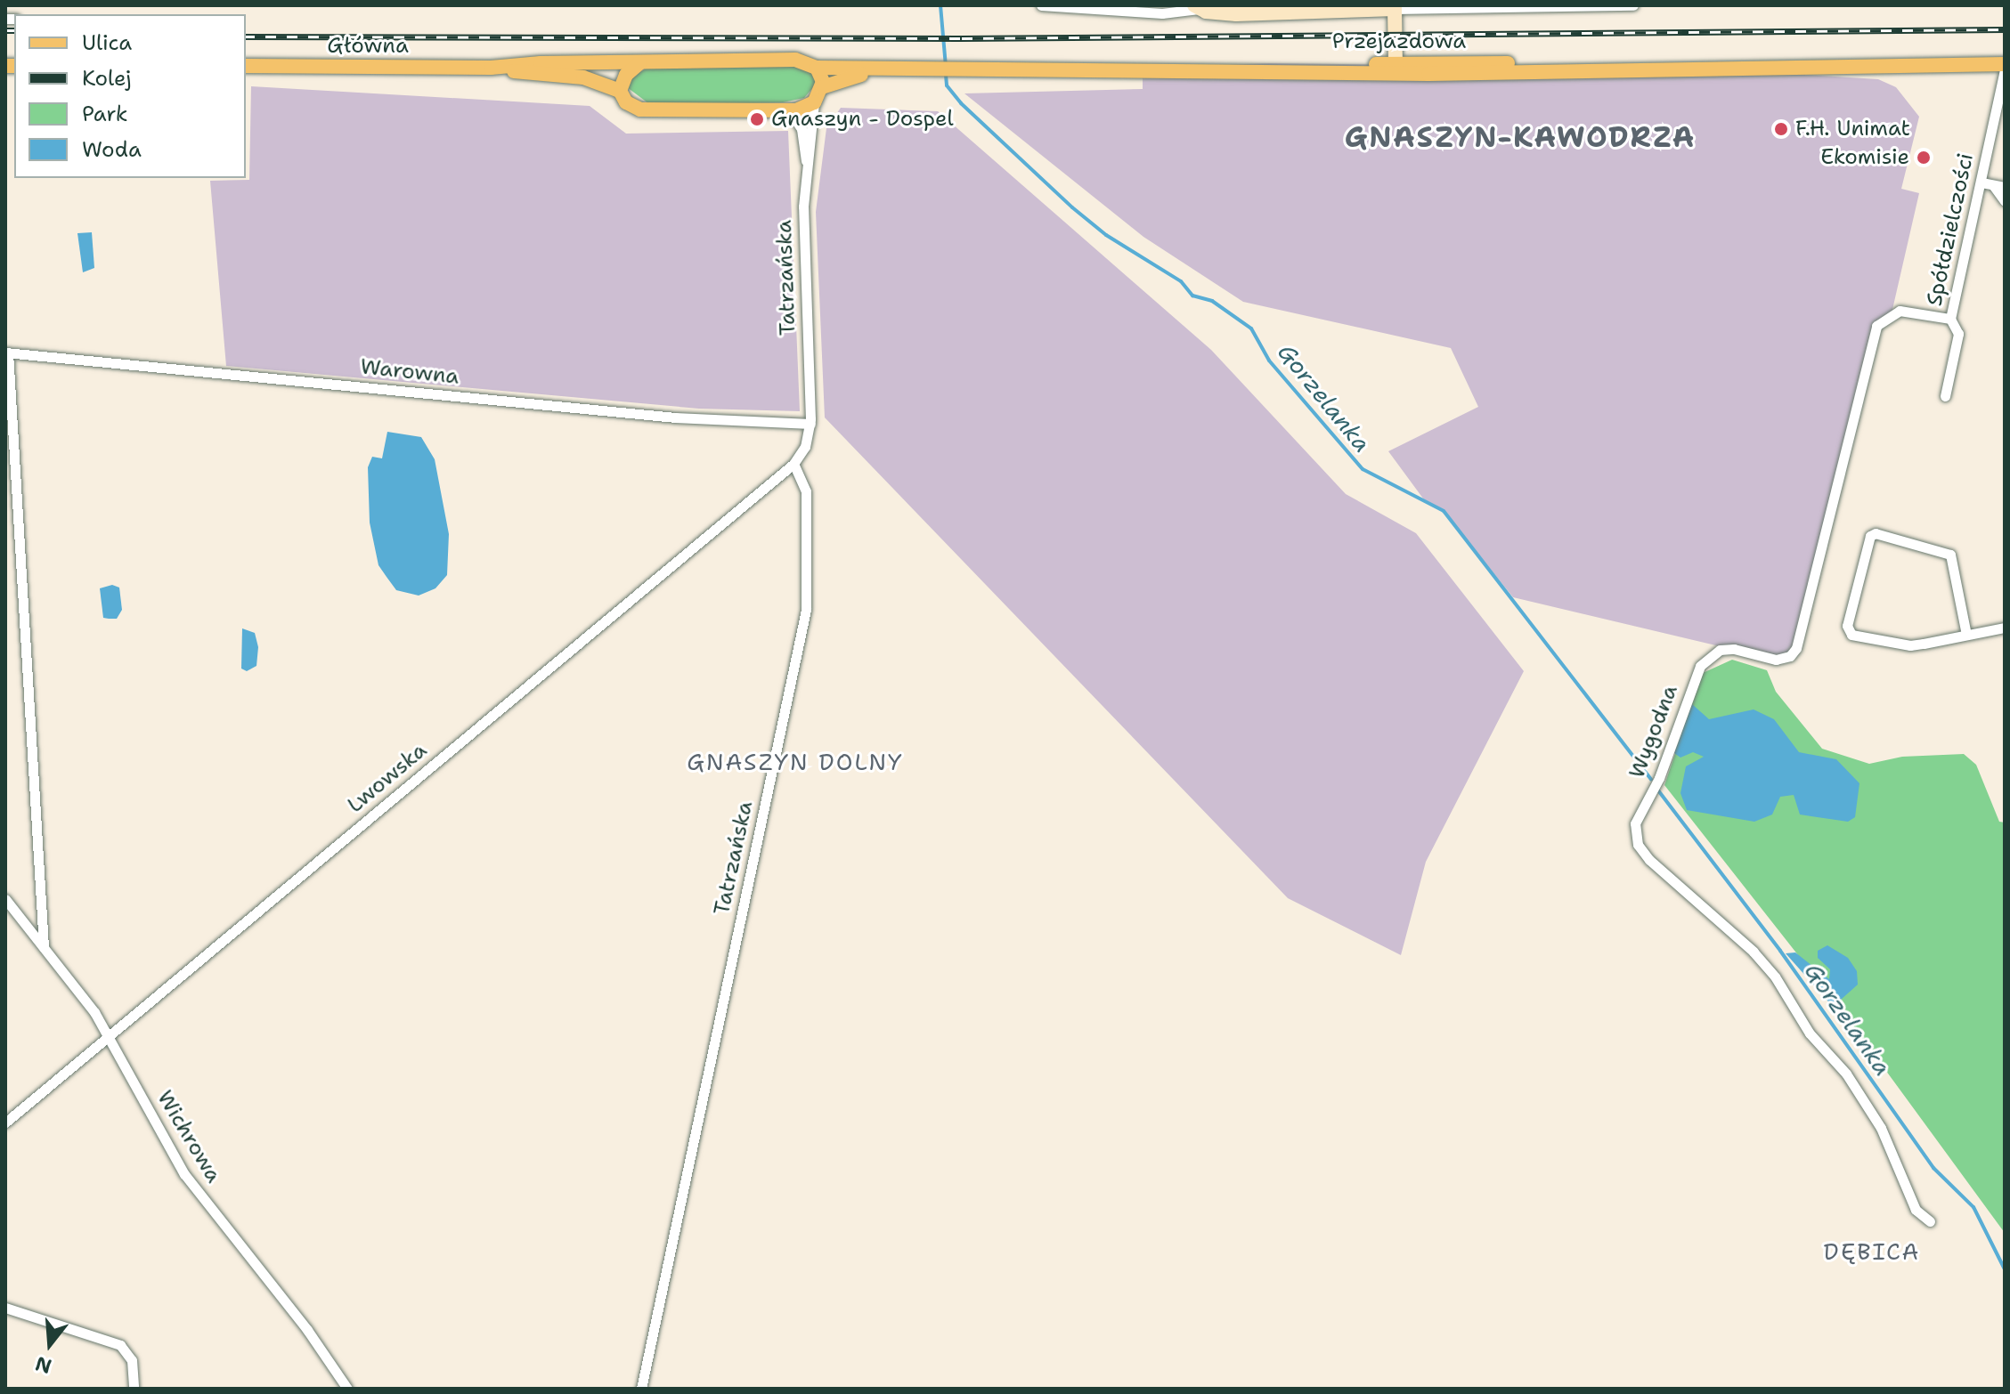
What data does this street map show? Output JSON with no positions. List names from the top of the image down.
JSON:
{
  "streets": {
    "main road": ["Przejazdowa", "Główna"],
    "street": [
      "Spółdzielczości",
      "Tatrzańska",
      "Warowna",
      "Wygodna",
      "Lwowska",
      "Wichrowa"
    ]
  },
  "crossings": [
    ["Przejazdowa", "Główna"],
    ["Przejazdowa", "Spółdzielczości"],
    ["Główna", "Tatrzańska"],
    ["Spółdzielczości", "Wygodna"],
    ["Tatrzańska", "Warowna"],
    ["Tatrzańska", "Lwowska"],
    ["Lwowska", "Wichrowa"]
  ],
  "districts": ["GNASZYN-KAWODRZA", "GNASZYN DOLNY", "DĘBICA"],
  "water": ["Gorzelanka"],
  "places": ["Gnaszyn - Dospel", "F.H. Unimat", "Ekomisie"],
  "legend": [
    "Ulica",
    "Kolej",
    "Park",
    "Woda"
  ],
  "north": "bottom"
}
